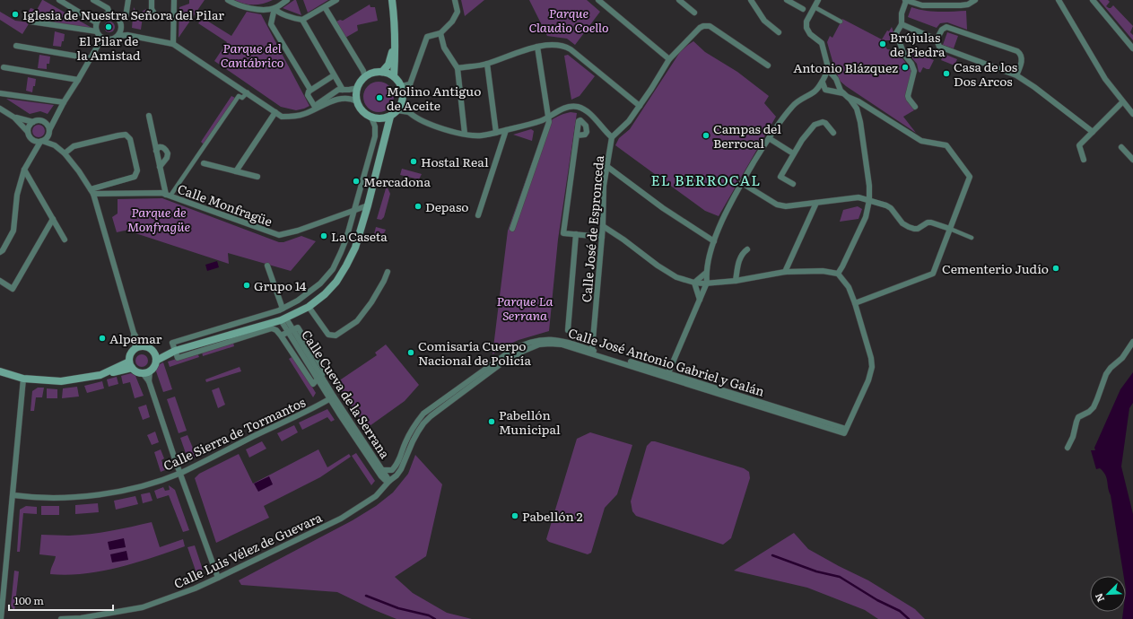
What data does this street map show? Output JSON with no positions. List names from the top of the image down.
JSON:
{
  "streets": {
    "street": [
      "Calle Monfragüe",
      "Calle José de Espronceda",
      "Calle José Antonio Gabriel y Galán",
      "Calle Cueva de la Serrana",
      "Calle Sierra de Tormantos",
      "Calle Luis Vélez de Guevara"
    ]
  },
  "crossings": [
    ["Calle José de Espronceda", "Calle José Antonio Gabriel y Galán"],
    ["Calle José Antonio Gabriel y Galán", "Calle Cueva de la Serrana"],
    ["Calle José Antonio Gabriel y Galán", "Calle Luis Vélez de Guevara"],
    ["Calle Cueva de la Serrana", "Calle Sierra de Tormantos"],
    ["Calle Cueva de la Serrana", "Calle Luis Vélez de Guevara"]
  ],
  "districts": ["EL BERROCAL"],
  "parks": [
    "Parque Claudio Coello",
    "Parque del Cantábrico",
    "Parque de Monfragüe",
    "Parque La Serrana"
  ],
  "places": [
    "Iglesia de Nuestra Señora del Pilar",
    "El Pilar de la Amistad",
    "Brújulas de Piedra",
    "Antonio Blázquez",
    "Casa de los Dos Arcos",
    "Molino Antiguo de Aceite",
    "Campas del Berrocal",
    "Hostal Real",
    "Mercadona",
    "Depaso",
    "La Caseta",
    "Cementerio Judío",
    "Grupo 14",
    "Alpemar",
    "Comisaría Cuerpo Nacional de Policía",
    "Pabellón Municipal",
    "Pabellón 2"
  ],
  "scale_bar": "100 m",
  "north": "bottom left"
}
